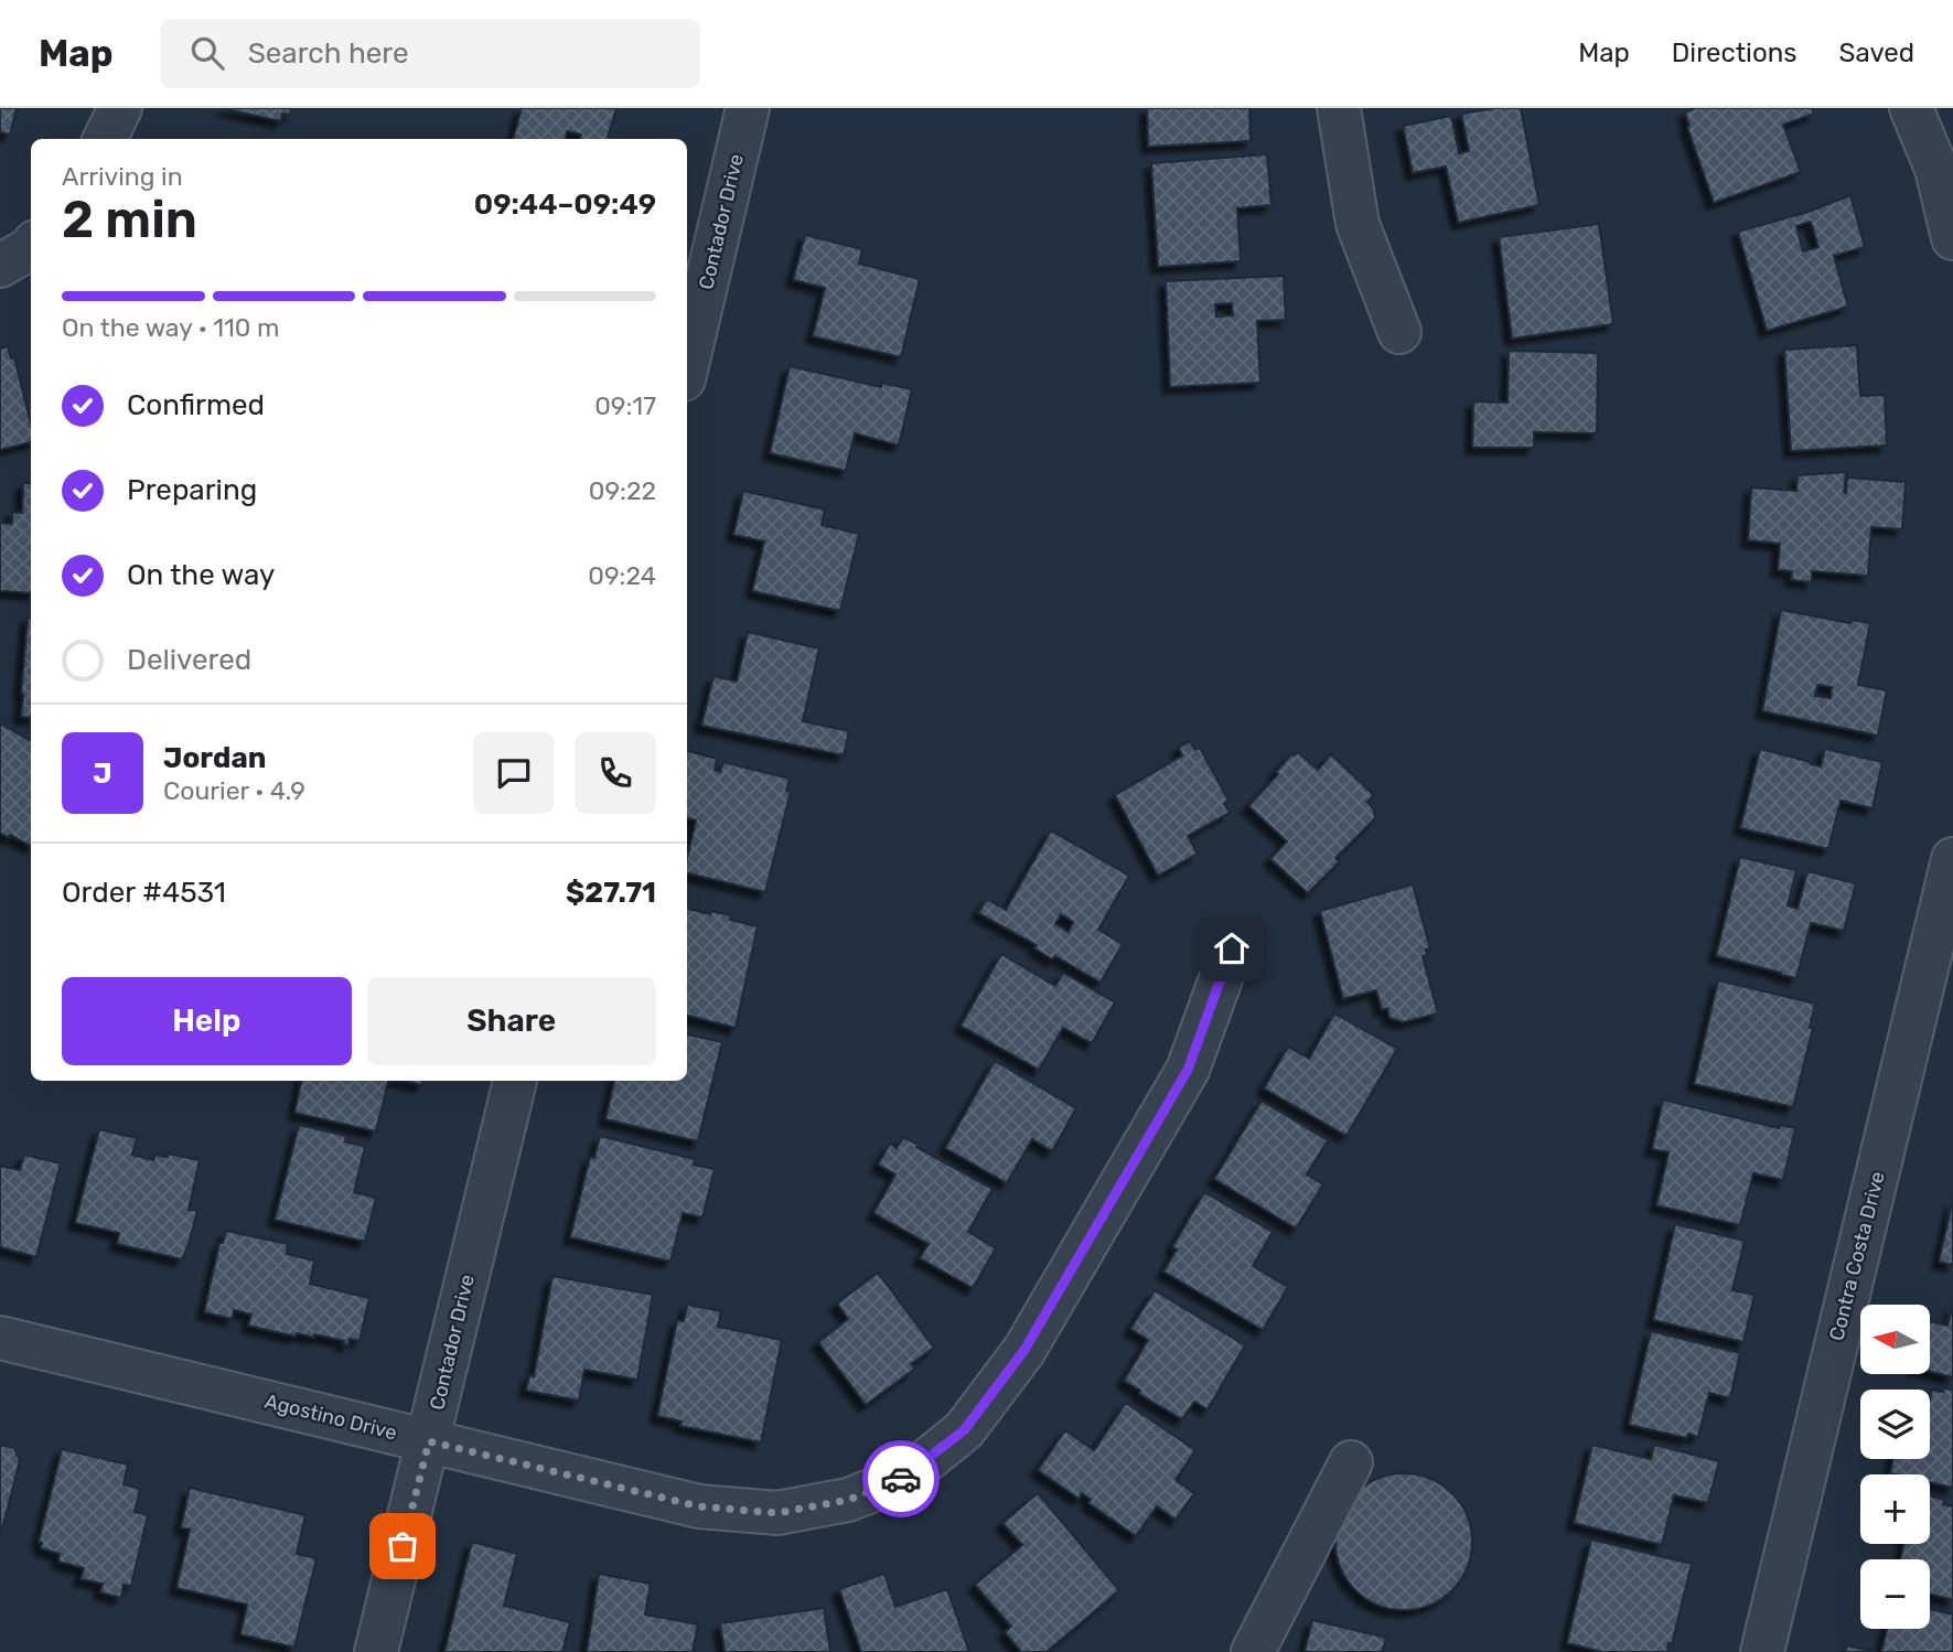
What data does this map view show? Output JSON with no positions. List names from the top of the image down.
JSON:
{
  "streets": {
    "street": ["Contador Drive", "Contra Costa Drive", "Agostino Drive"]
  },
  "crossings": [
    ["Contador Drive", "Agostino Drive"]
  ],
  "north": "left",
  "page": {
    "header": "Map",
    "search": "Search here",
    "nav": ["Map", "Directions", "Saved"],
    "heading": ["2 min", "Arriving in", "09:44–09:49"],
    "panel": [
      "Jordan",
      "Courier · 4.9",
      "Order #4531",
      "$27.71"
    ],
    "bar": "On the way · 110 m",
    "list": [
      ["Confirmed", "09:17"],
      ["Preparing", "09:22"],
      ["On the way", "09:24"],
      "Delivered"
    ],
    "round": "J",
    "buttons": ["Help", "Share"],
    "map_buttons": ["+", "−"]
  }
}
